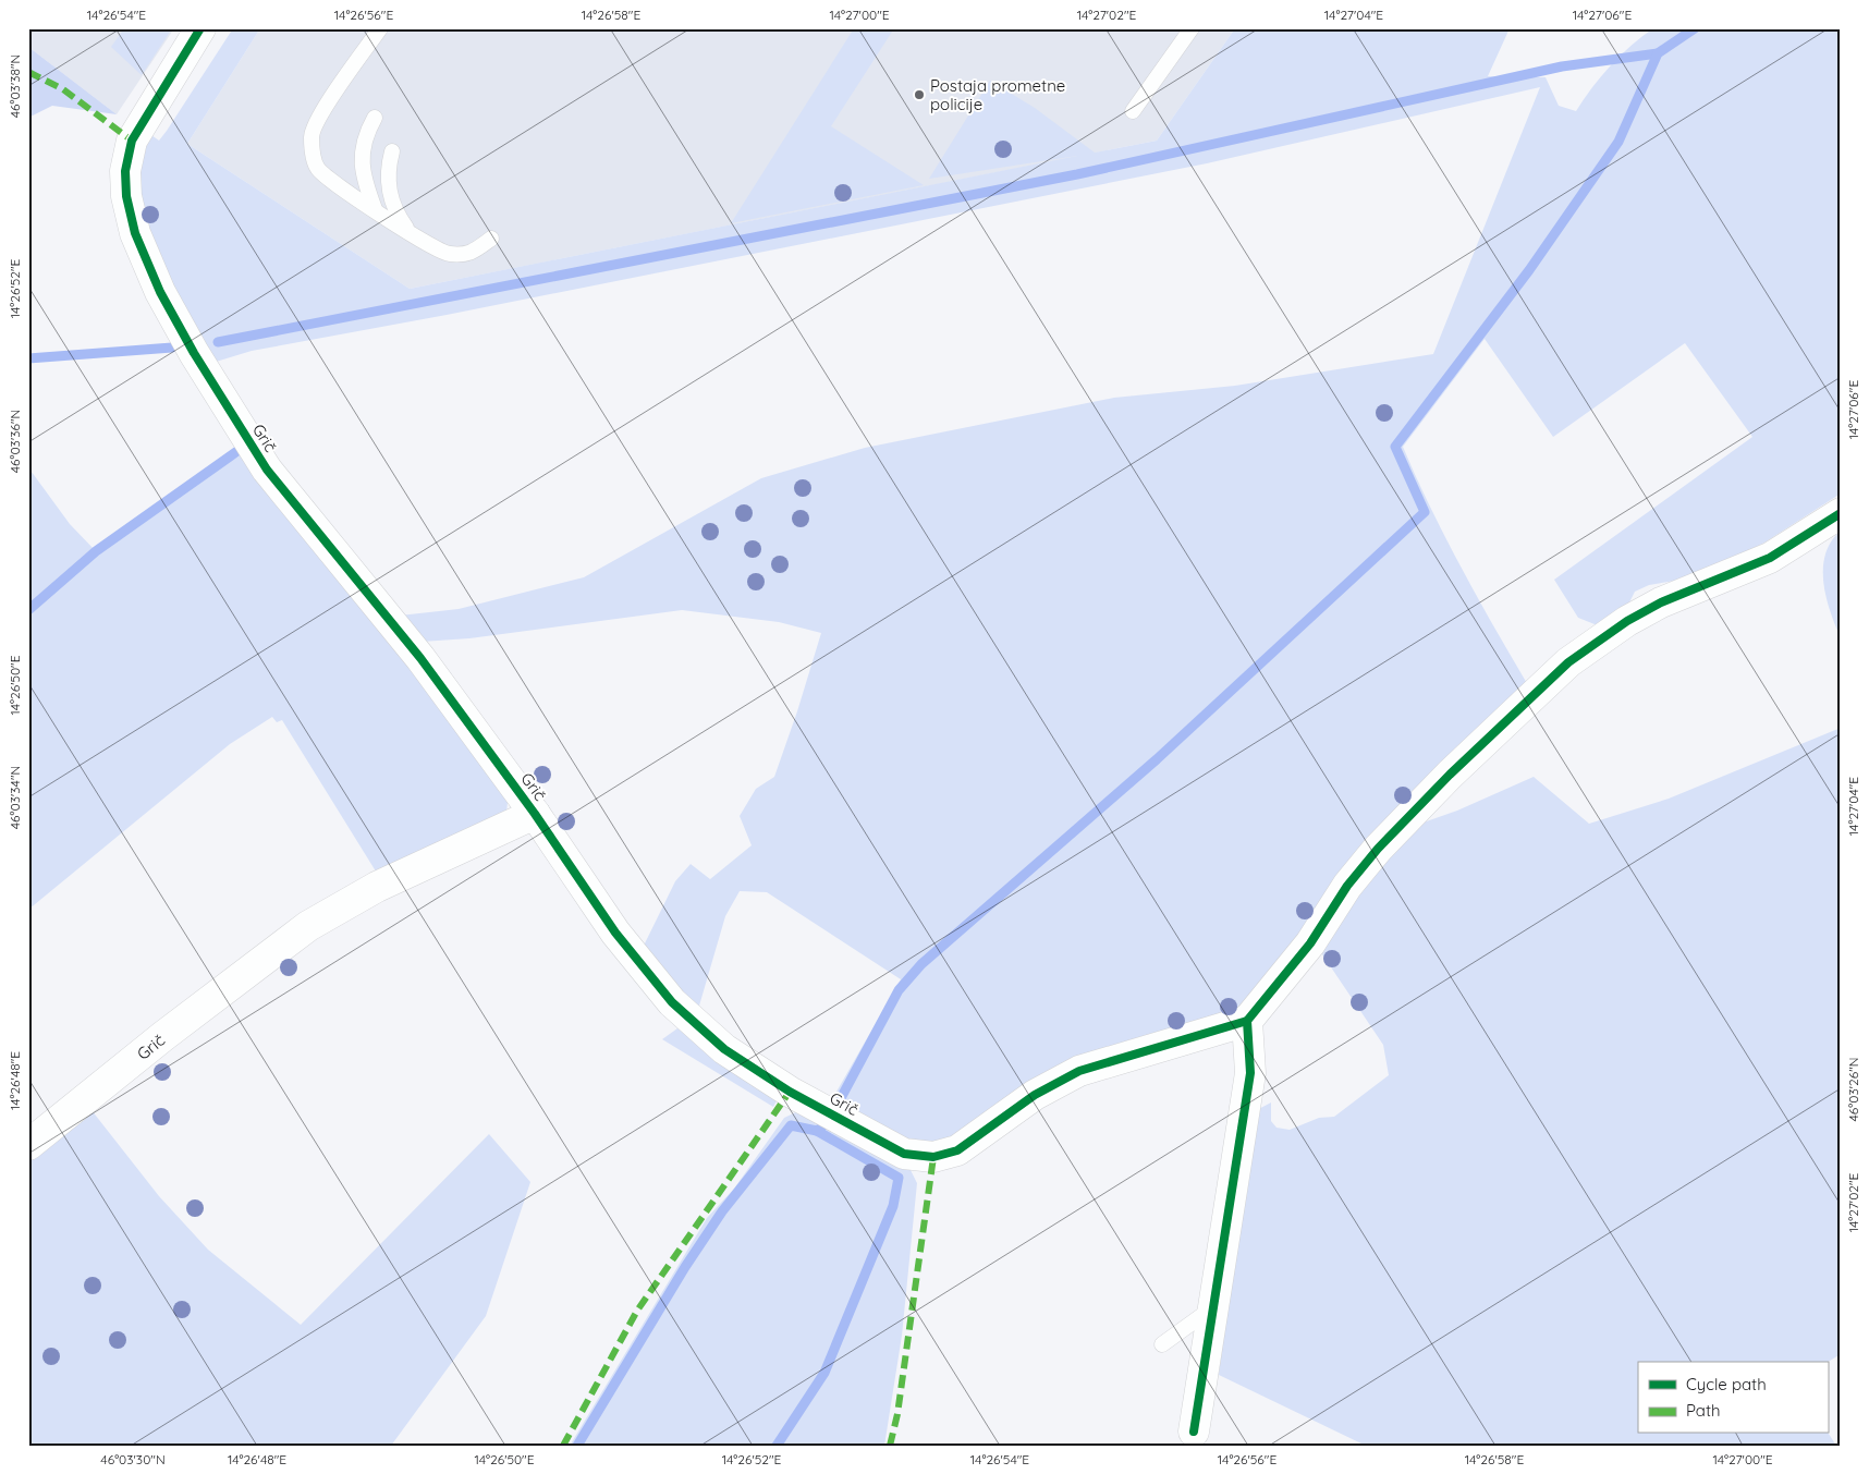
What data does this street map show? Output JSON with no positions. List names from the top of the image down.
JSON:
{
  "streets": {
    "street": ["Grič"]
  },
  "places": ["Postaja prometne policije"],
  "legend": ["Cycle path", "Path"],
  "coordinates": [
    "14°26'54\"E",
    "14°26'56\"E",
    "14°26'58\"E",
    "14°27'00\"E",
    "14°27'02\"E",
    "14°27'04\"E",
    "14°27'06\"E",
    "46°03'38\"N",
    "14°26'52\"E",
    "46°03'36\"N",
    "14°26'50\"E",
    "46°03'34\"N",
    "14°26'48\"E",
    "46°03'26\"N",
    "46°03'30\"N"
  ]
}
